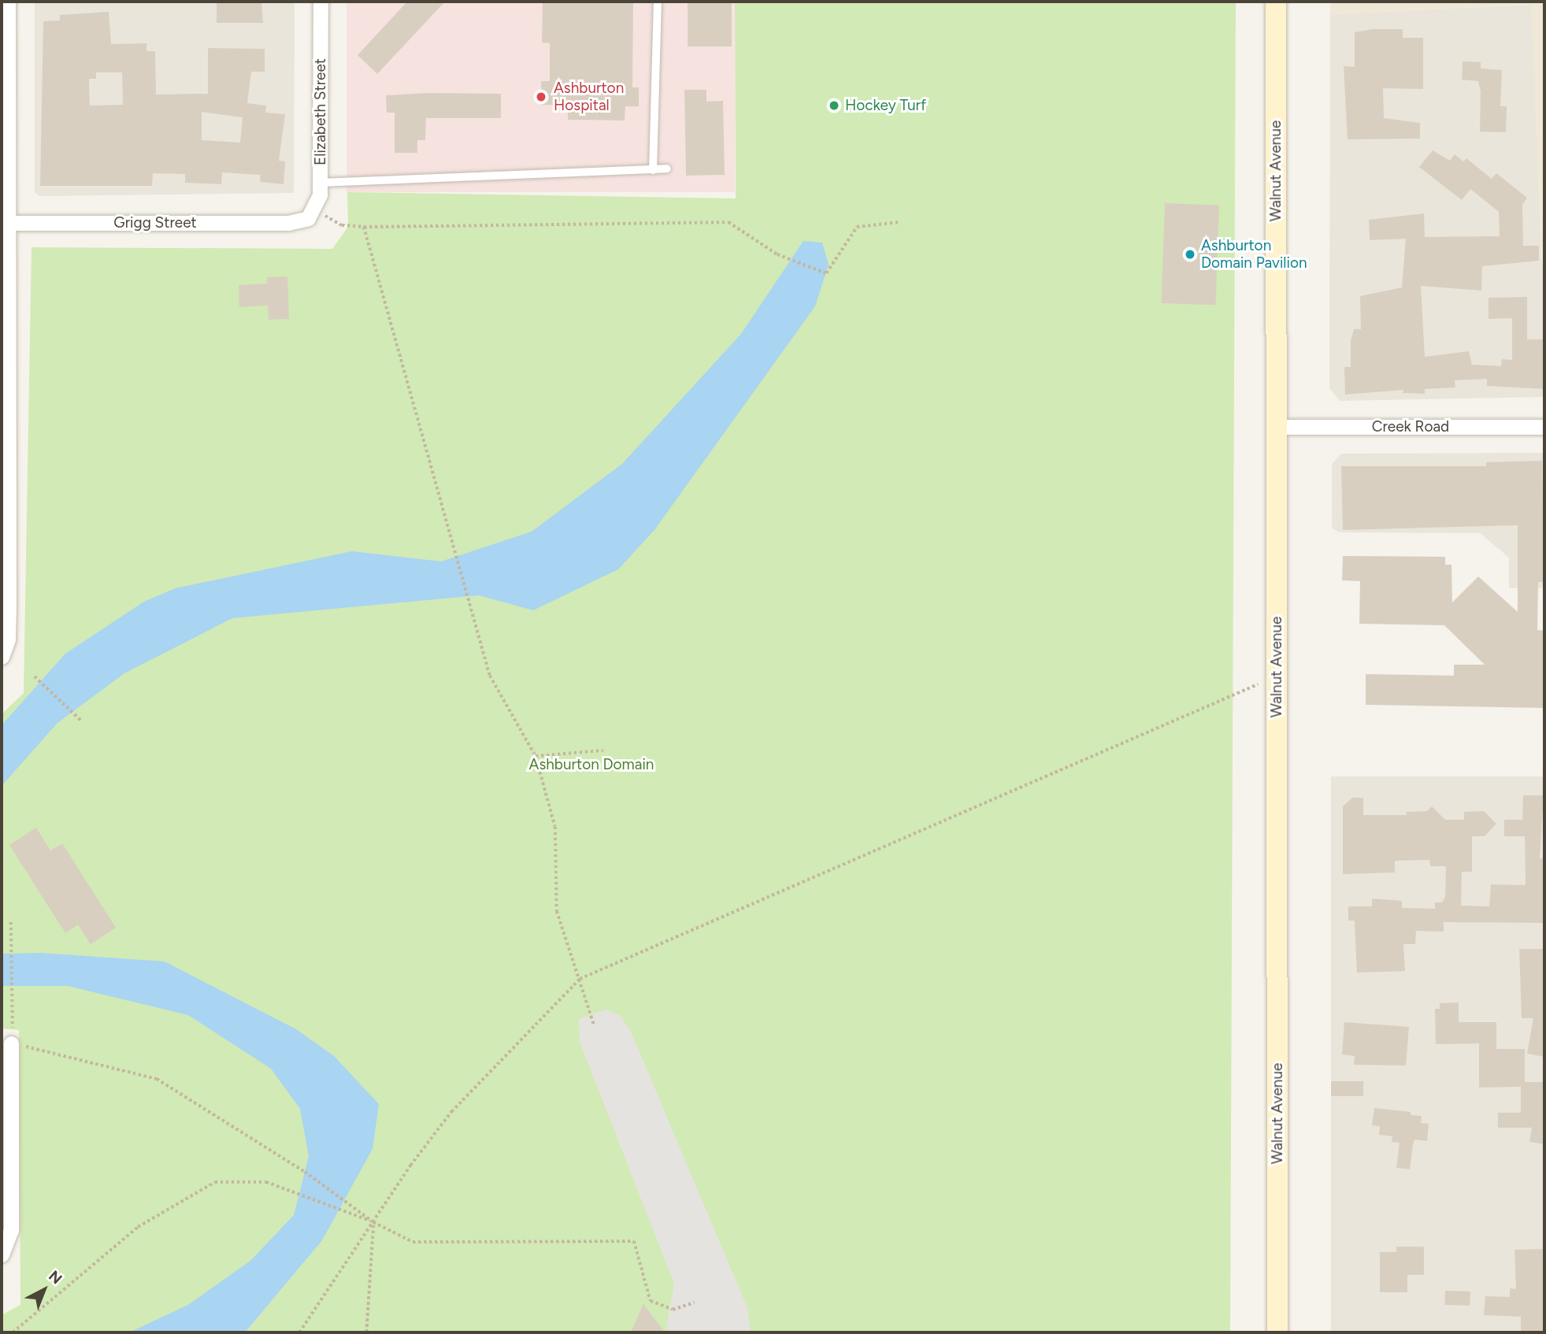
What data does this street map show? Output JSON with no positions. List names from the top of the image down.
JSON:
{
  "streets": {
    "main road": ["Walnut Avenue"],
    "street": ["Elizabeth Street", "Grigg Street", "Creek Road"]
  },
  "crossings": [
    ["Elizabeth Street", "Grigg Street"],
    ["Walnut Avenue", "Creek Road"]
  ],
  "parks": ["Ashburton Domain"],
  "places": ["Ashburton Hospital", "Hockey Turf", "Ashburton Domain Pavilion"],
  "north": "top right"
}
